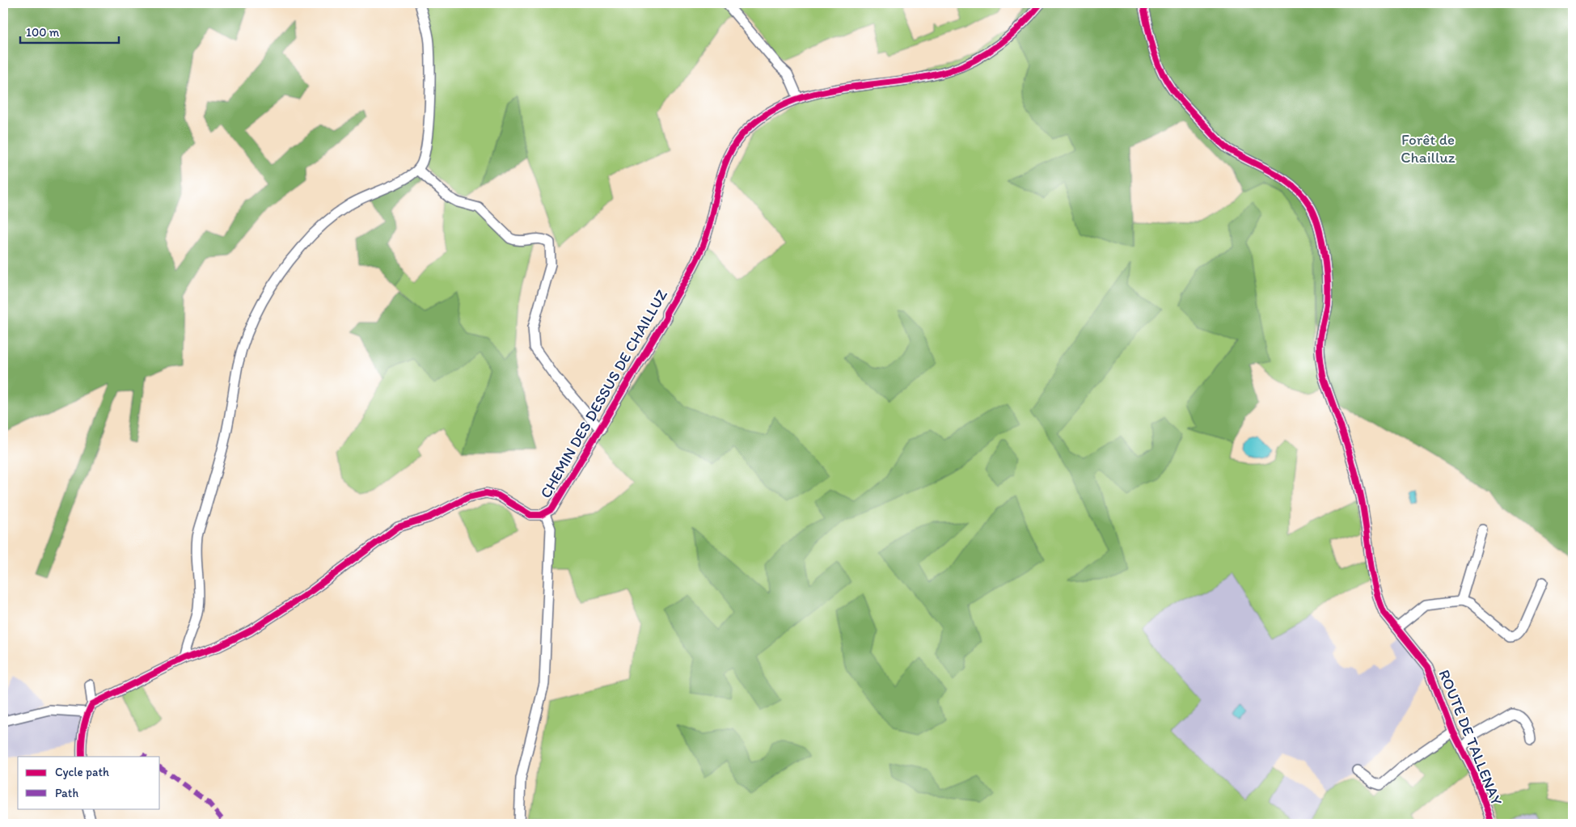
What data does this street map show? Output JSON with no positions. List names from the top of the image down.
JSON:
{
  "streets": {
    "street": ["CHEMIN DES DESSUS DE CHAILLUZ", "ROUTE DE TALLENAY"]
  },
  "parks": ["Forêt de Chailluz"],
  "legend": ["Cycle path", "Path"],
  "scale_bar": "100 m"
}
